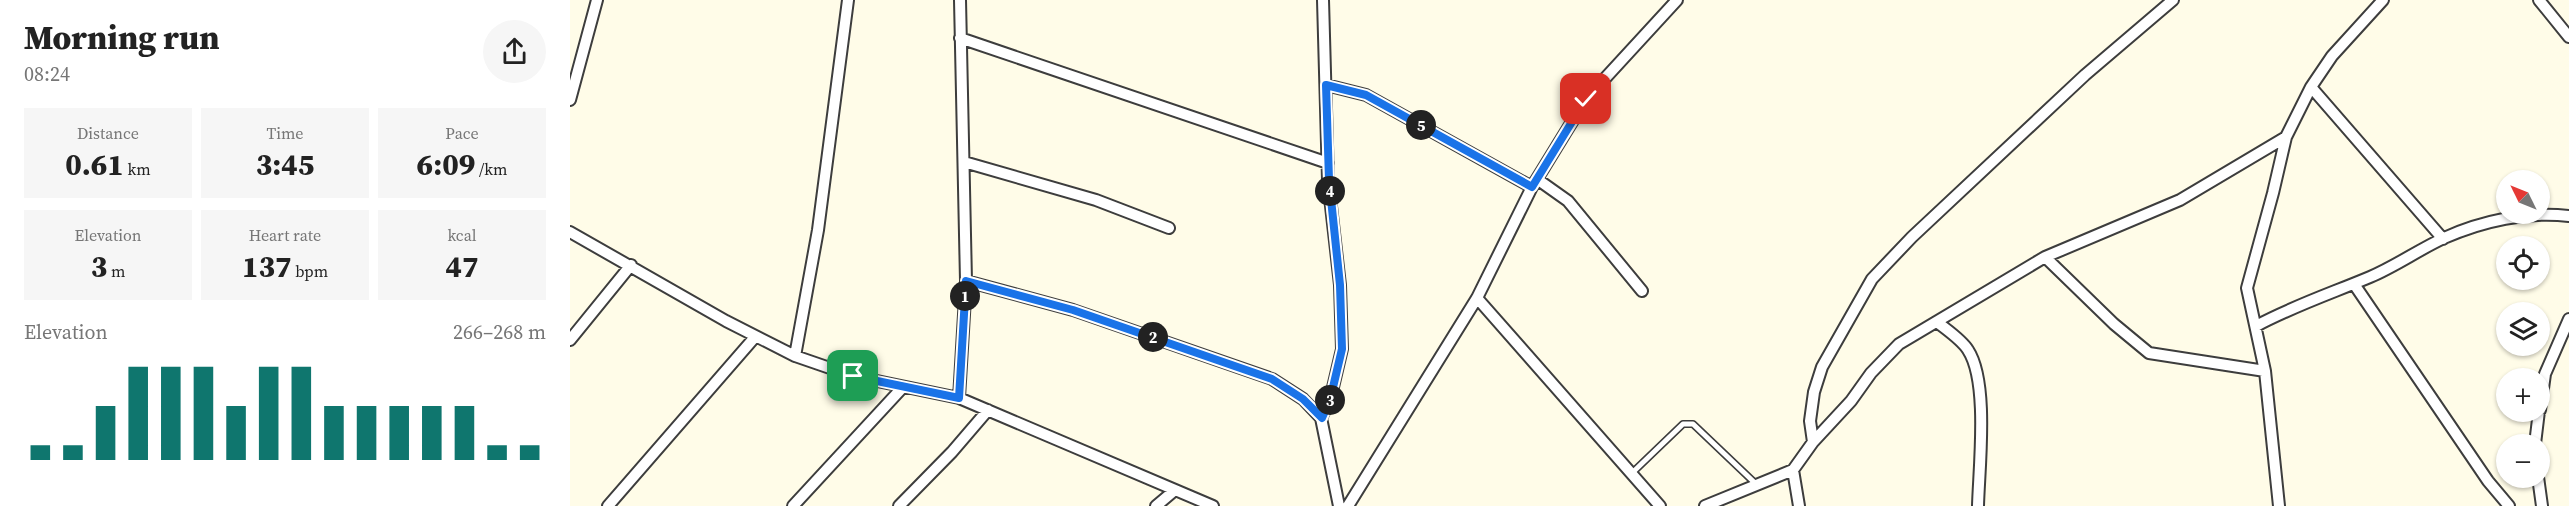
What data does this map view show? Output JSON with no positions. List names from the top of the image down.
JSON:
{
  "north": "top left",
  "page": {
    "heading": ["Morning run", "08:24"],
    "stats": [
      ["Distance", "0.61 km"],
      ["Time", "3:45"],
      ["Pace", "6:09 /km"],
      ["Elevation", "3 m"],
      ["Heart rate", "137 bpm"],
      ["kcal", "47"]
    ],
    "pins": [
      "5",
      "4",
      "1",
      "2",
      "3"
    ],
    "map_buttons": ["+", "−"],
    "chart": ["Elevation", "266–268 m"]
  }
}
